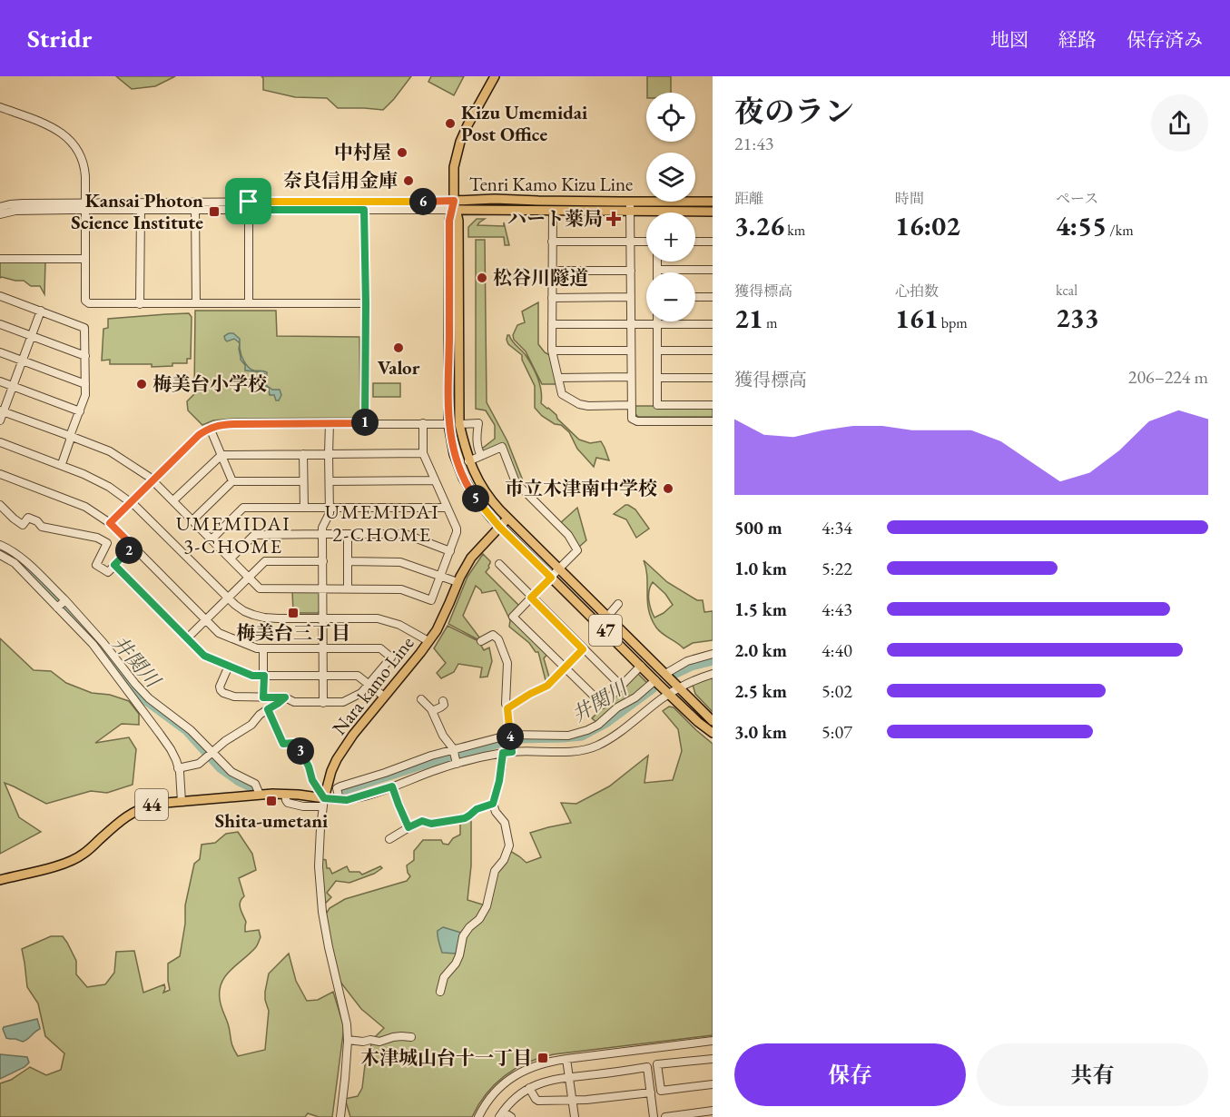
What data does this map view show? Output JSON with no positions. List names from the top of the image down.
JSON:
{
  "streets": {
    "main road": [
      "Tenri Kamo Kizu Line",
      "47",
      "Nara kamo Line",
      "44"
    ]
  },
  "crossings": [
    ["47", "Nara kamo Line"],
    ["Nara kamo Line", "44"]
  ],
  "districts": ["UMEMIDAI 2-CHOME", "UMEMIDAI 3-CHOME"],
  "water": ["井関川"],
  "places": {
    "other": [
      "Kizu Umemidai Post Office",
      "中村屋",
      "奈良信用金庫",
      "松谷川隧道",
      "Valor",
      "梅美台小学校",
      "市立木津南中学校"
    ],
    "transit": [
      "Kansai Photon Science Institute",
      "梅美台三丁目",
      "Shita-umetani",
      "木津城山台十一丁目"
    ],
    "health": ["ハート薬局"]
  },
  "page": {
    "header": "Stridr",
    "nav": ["地図", "経路", "保存済み"],
    "heading": ["夜のラン", "21:43"],
    "map_buttons": ["+", "−"],
    "stats": [
      ["距離", "3.26 km"],
      ["時間", "16:02"],
      ["ペース", "4:55 /km"],
      ["獲得標高", "21 m"],
      ["心拍数", "161 bpm"],
      ["kcal", "233"]
    ],
    "pins": [
      "6",
      "1",
      "5",
      "2",
      "4",
      "3"
    ],
    "chart": ["獲得標高", "206–224 m"],
    "list": [
      {
        "name": "500 m",
        "note": "4:34"
      },
      {
        "name": "1.0 km",
        "note": "5:22"
      },
      {
        "name": "1.5 km",
        "note": "4:43"
      },
      {
        "name": "2.0 km",
        "note": "4:40"
      },
      {
        "name": "2.5 km",
        "note": "5:02"
      },
      {
        "name": "3.0 km",
        "note": "5:07"
      }
    ],
    "buttons": ["保存", "共有"]
  }
}
